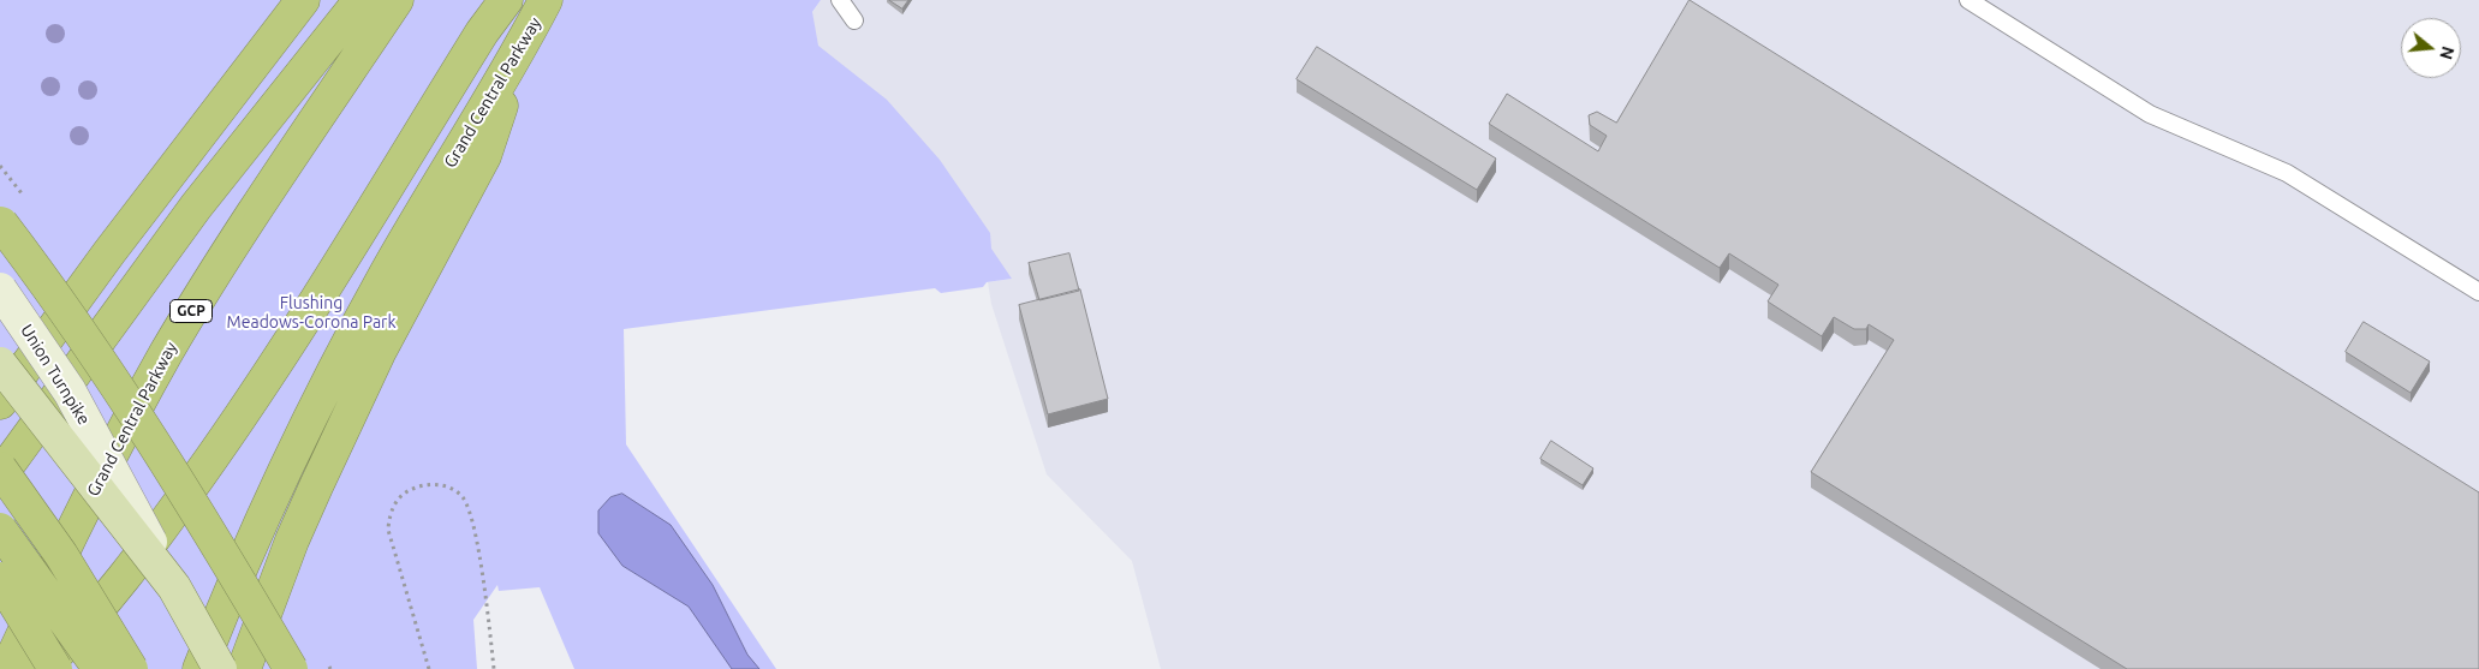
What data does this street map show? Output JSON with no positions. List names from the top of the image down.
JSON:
{
  "streets": {
    "highway": ["Grand Central Parkway", "GCP"],
    "main road": ["Union Turnpike"]
  },
  "parks": ["Flushing Meadows-Corona Park"],
  "north": "right"
}
